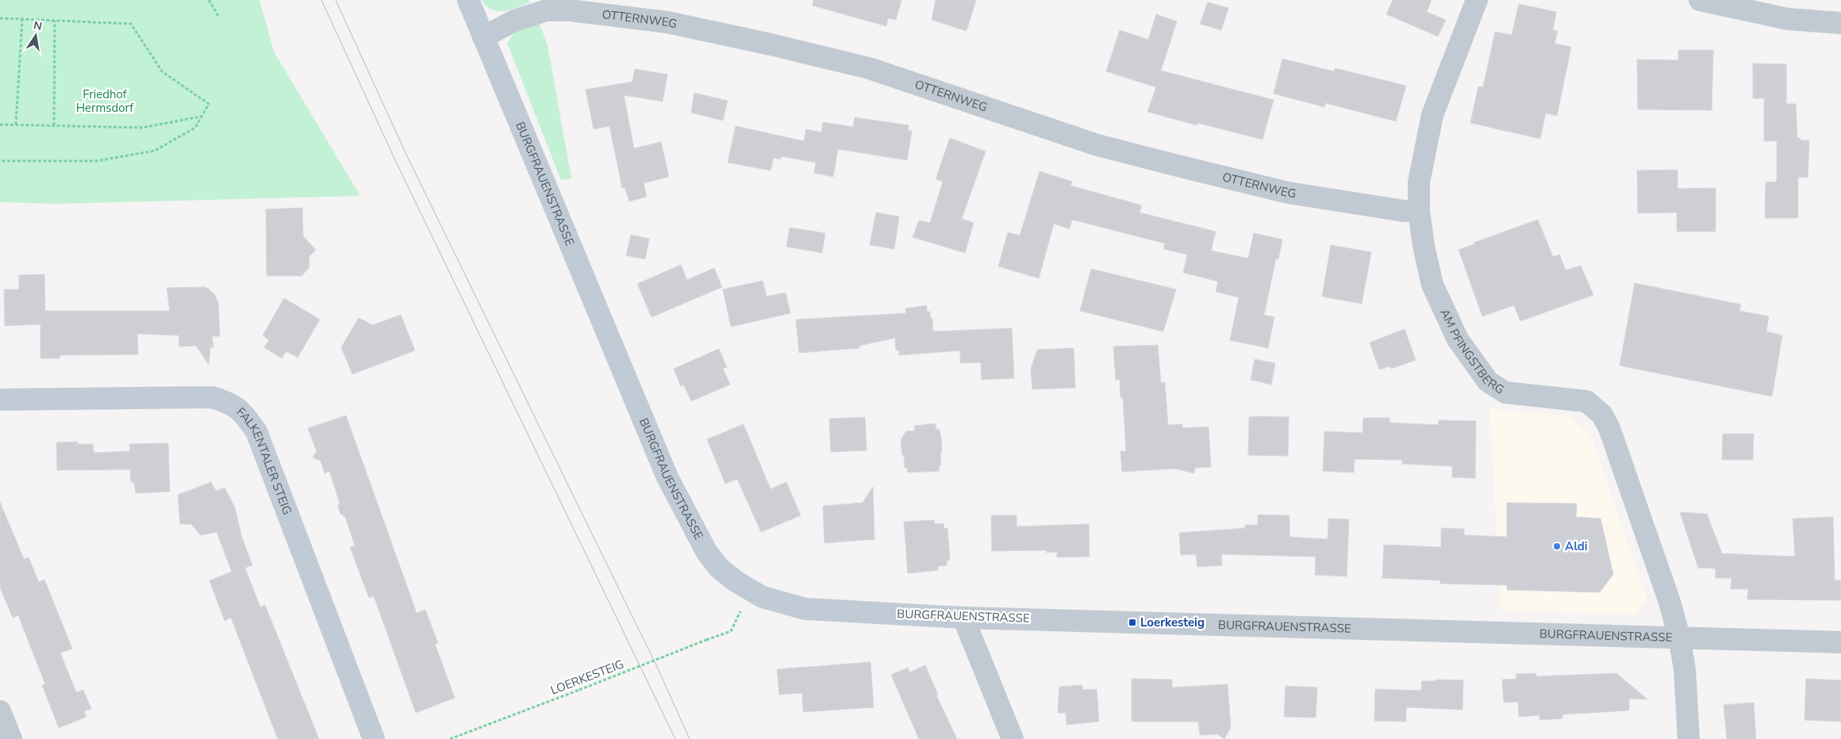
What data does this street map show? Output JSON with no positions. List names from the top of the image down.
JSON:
{
  "streets": {
    "street": [
      "OTTERNWEG",
      "BURGFRAUENSTRASSE",
      "AM PFINGSTBERG",
      "FALKENTALER STEIG"
    ],
    "path": ["LOERKESTEIG"]
  },
  "crossings": [
    ["OTTERNWEG", "BURGFRAUENSTRASSE"],
    ["OTTERNWEG", "AM PFINGSTBERG"],
    ["BURGFRAUENSTRASSE", "AM PFINGSTBERG"]
  ],
  "parks": ["Friedhof Hermsdorf"],
  "places": {
    "other": ["Aldi"],
    "transit": ["Loerkesteig"]
  },
  "north": "top"
}
